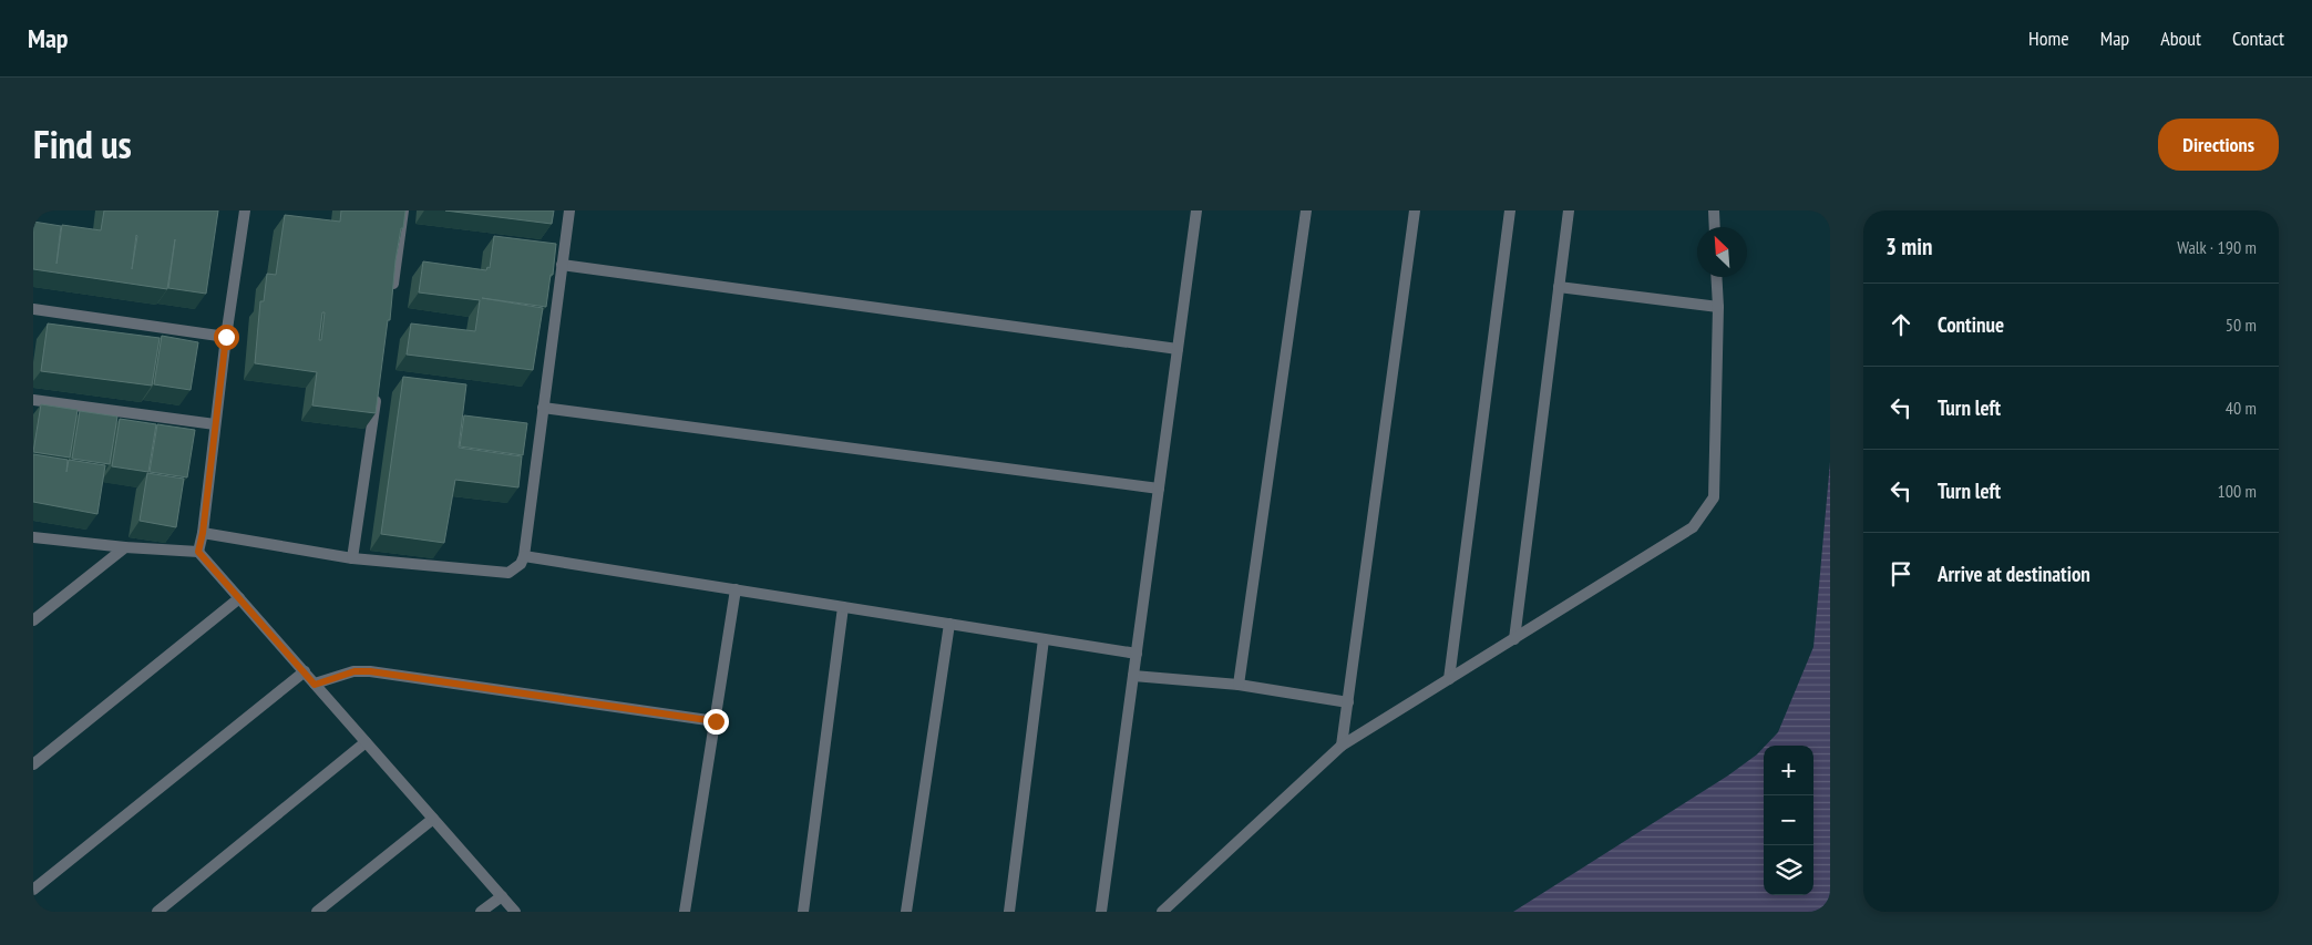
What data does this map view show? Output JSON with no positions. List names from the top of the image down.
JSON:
{
  "north": "top left",
  "page": {
    "header": "Map",
    "nav": [
      "Home",
      "Map",
      "About",
      "Contact"
    ],
    "title": "Find us",
    "buttons": "Directions",
    "heading": ["3 min", "Walk · 190 m"],
    "list": [
      ["Continue", "50 m"],
      ["Turn left", "40 m"],
      ["Turn left", "100 m"],
      "Arrive at destination"
    ],
    "map_buttons": ["+", "−"]
  }
}
